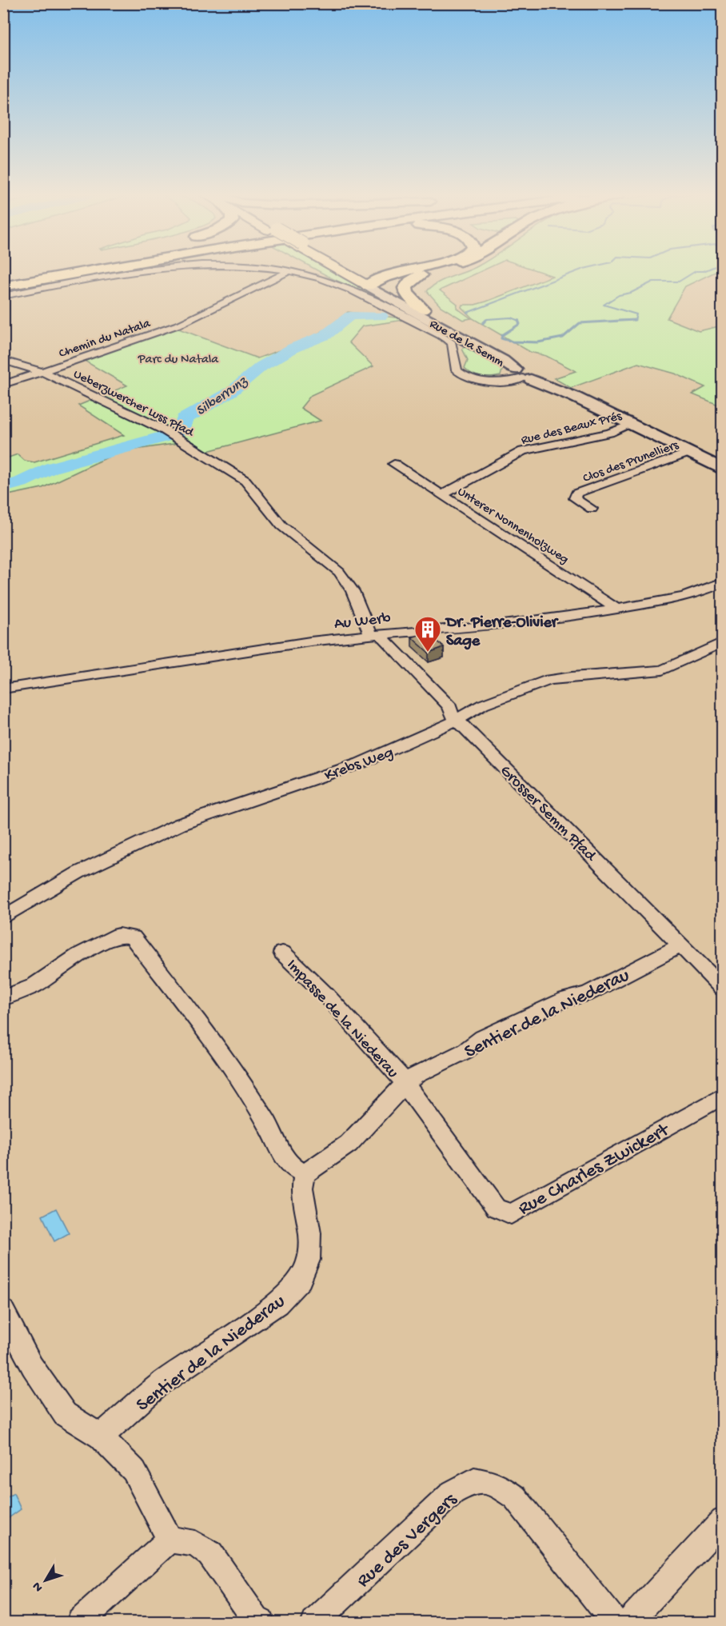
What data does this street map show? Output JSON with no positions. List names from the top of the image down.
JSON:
{
  "streets": {
    "main road": ["Rue de la Semm"],
    "street": [
      "Chemin du Natala",
      "Ueberzwercher Luss Pfad",
      "Rue des Beaux Prés",
      "Clos des Prunelliers",
      "Unterer Nonnenholzweg",
      "Au Werb",
      "Krebs Weg",
      "Grosser Semm Pfad",
      "Sentier de la Niederau",
      "Impasse de la Niederau",
      "Rue Charles Zwickert",
      "Rue des Vergers"
    ]
  },
  "crossings": [
    ["Chemin du Natala", "Ueberzwercher Luss Pfad"],
    ["Rue de la Semm", "Rue des Beaux Prés"],
    ["Rue de la Semm", "Clos des Prunelliers"],
    ["Ueberzwercher Luss Pfad", "Au Werb"],
    ["Ueberzwercher Luss Pfad", "Grosser Semm Pfad"],
    ["Rue des Beaux Prés", "Unterer Nonnenholzweg"],
    ["Unterer Nonnenholzweg", "Au Werb"],
    ["Au Werb", "Grosser Semm Pfad"],
    ["Krebs Weg", "Grosser Semm Pfad"],
    ["Grosser Semm Pfad", "Sentier de la Niederau"],
    ["Sentier de la Niederau", "Impasse de la Niederau"],
    ["Sentier de la Niederau", "Rue Charles Zwickert"],
    ["Impasse de la Niederau", "Rue Charles Zwickert"]
  ],
  "water": ["Silberrunz"],
  "parks": ["Parc du Natala"],
  "places": {
    "building": ["Dr. Pierre-Olivier Sage"]
  },
  "north": "bottom left"
}
